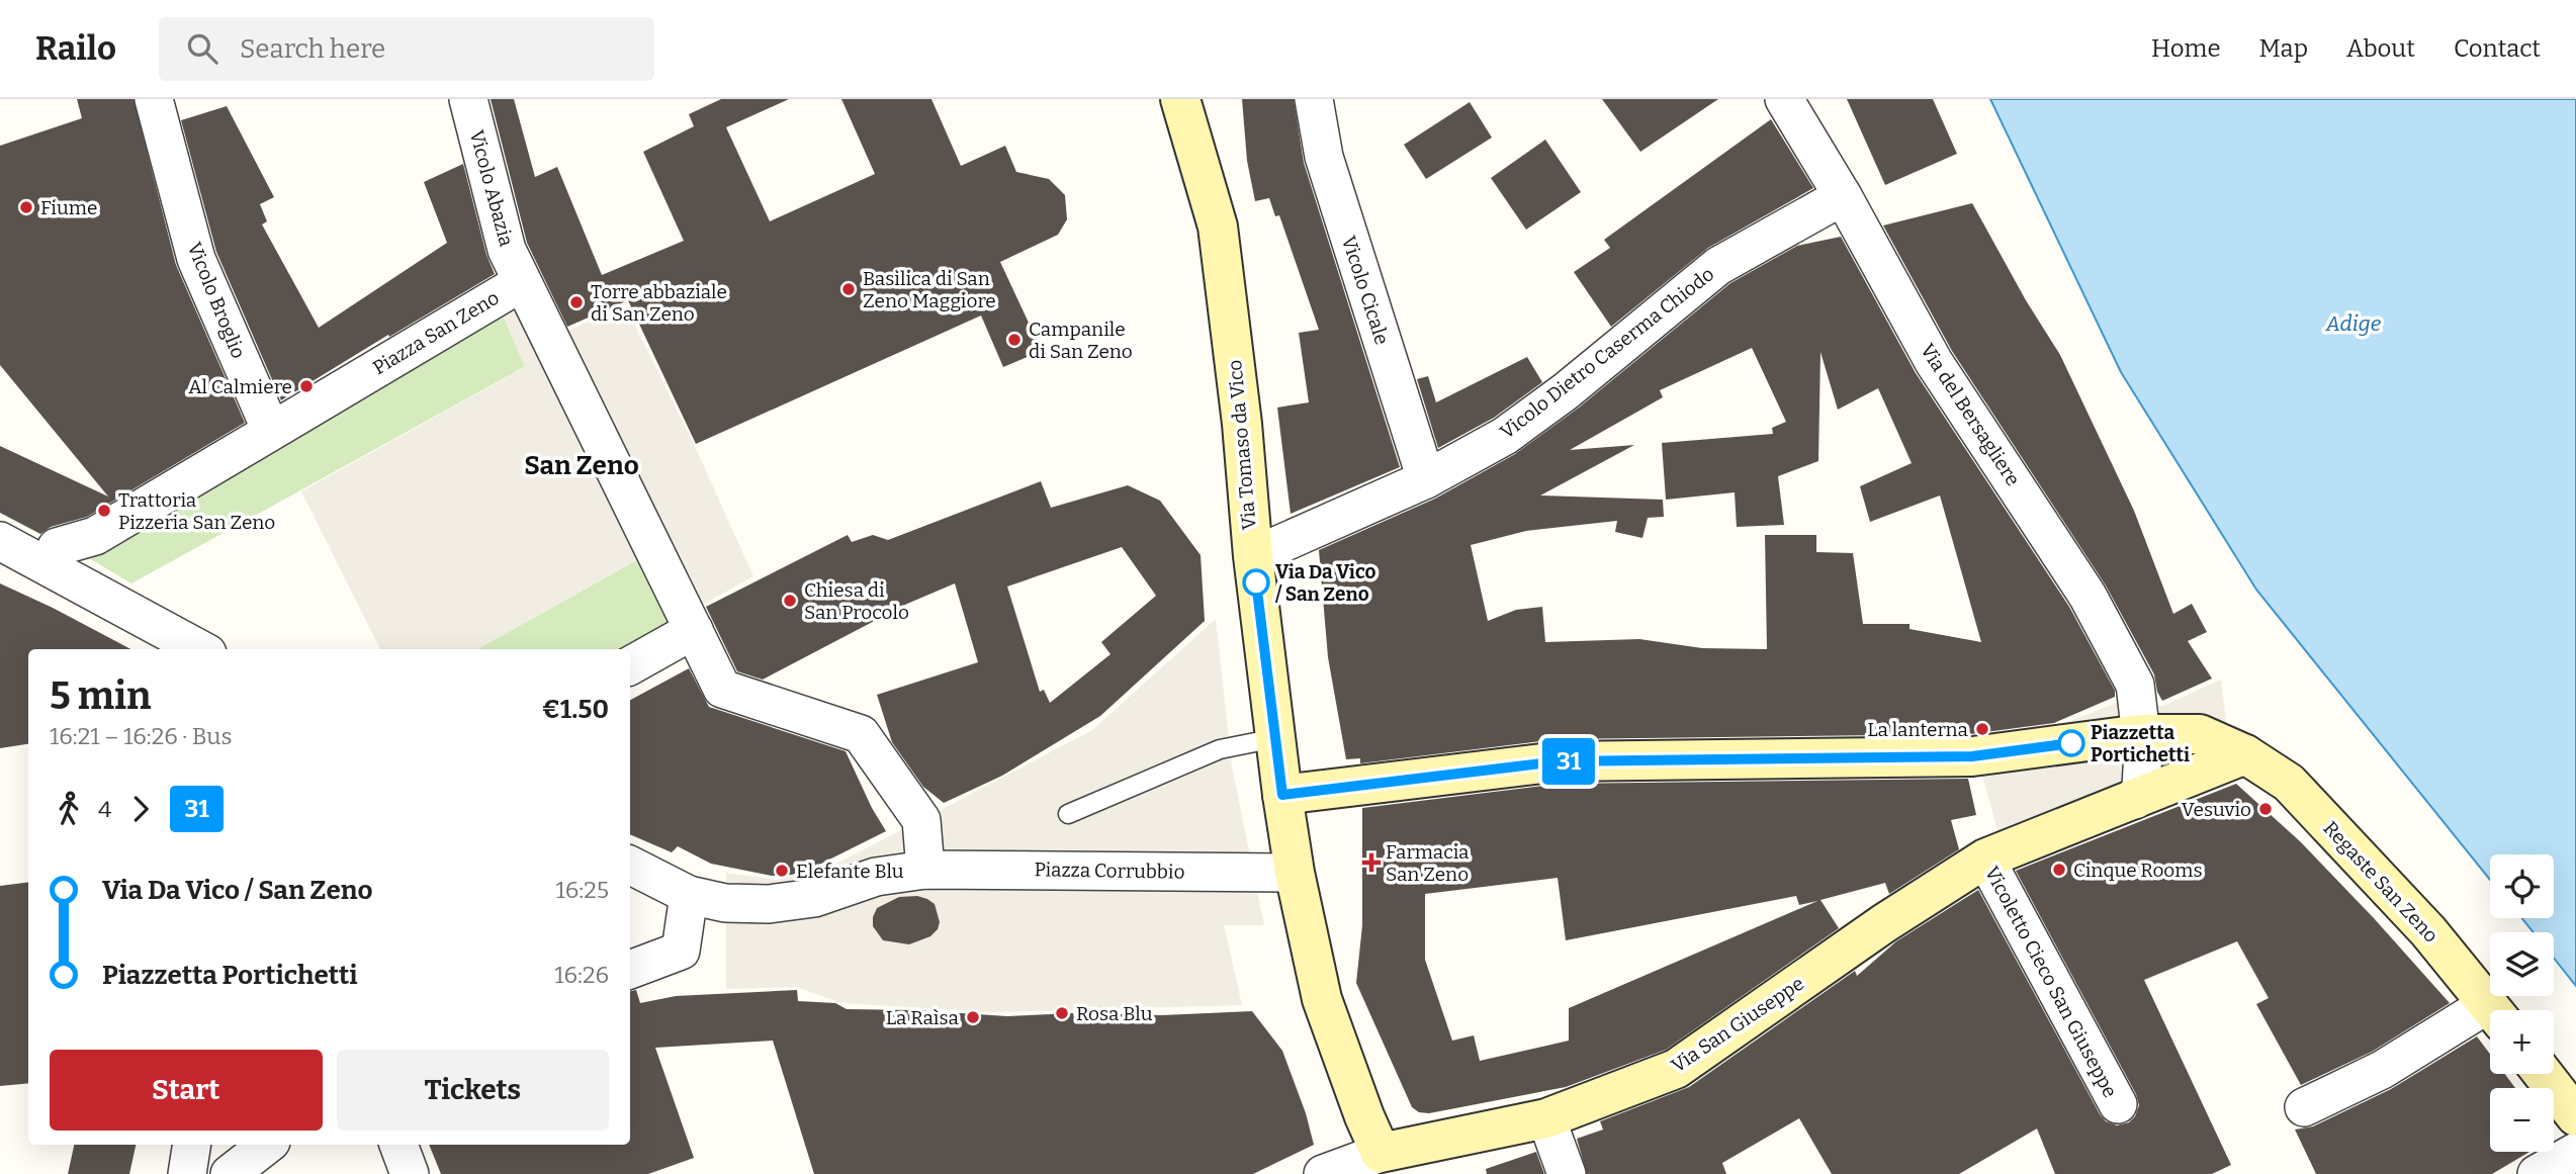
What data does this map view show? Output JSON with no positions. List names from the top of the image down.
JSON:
{
  "streets": {
    "street": [
      "Vicolo Abazia",
      "Vicolo Cicale",
      "Vicolo Broglio",
      "Piazza San Zeno",
      "Vicolo Dietro Caserma Chiodo",
      "Via del Bersagliere",
      "Via Tomaso da Vico",
      "Piazza Corrubbio",
      "Regaste San Zeno",
      "Vicoletto Cieco San Giuseppe",
      "Via San Giuseppe"
    ]
  },
  "crossings": [
    ["Vicolo Abazia", "Piazza San Zeno"],
    ["Vicolo Cicale", "Vicolo Dietro Caserma Chiodo"],
    ["Piazza San Zeno", "Piazza Corrubbio"],
    ["Vicolo Dietro Caserma Chiodo", "Via del Bersagliere"],
    ["Vicolo Dietro Caserma Chiodo", "Via Tomaso da Vico"],
    ["Vicoletto Cieco San Giuseppe", "Via San Giuseppe"]
  ],
  "districts": ["San Zeno"],
  "water": ["Adige"],
  "places": {
    "other": [
      "Fiume",
      "Basilica di San Zeno Maggiore",
      "Torre abbaziale di San Zeno",
      "Campanile di San Zeno",
      "Al Calmiere",
      "Trattoria Pizzeria San Zeno",
      "Via Da Vico / San Zeno",
      "Chiesa di San Procolo",
      "La lanterna",
      "Piazzetta Portichetti",
      "Vesuvio",
      "Cinque Rooms",
      "Elefante Blu",
      "Rosa Blu",
      "La Raìsa"
    ],
    "health": ["Farmacia San Zeno"]
  },
  "lines": ["bus line 31"],
  "page": {
    "header": "Railo",
    "search": "Search here",
    "nav": [
      "Home",
      "Map",
      "About",
      "Contact"
    ],
    "on_map": "31",
    "heading": ["5 min", "16:21 – 16:26 · Bus", "€1.50"],
    "legs": ["4", "31"],
    "list": [
      {
        "name": "Via Da Vico / San Zeno",
        "value": "16:25"
      },
      {
        "name": "Piazzetta Portichetti",
        "value": "16:26"
      }
    ],
    "map_buttons": ["+", "−"],
    "buttons": ["Start", "Tickets"]
  }
}
